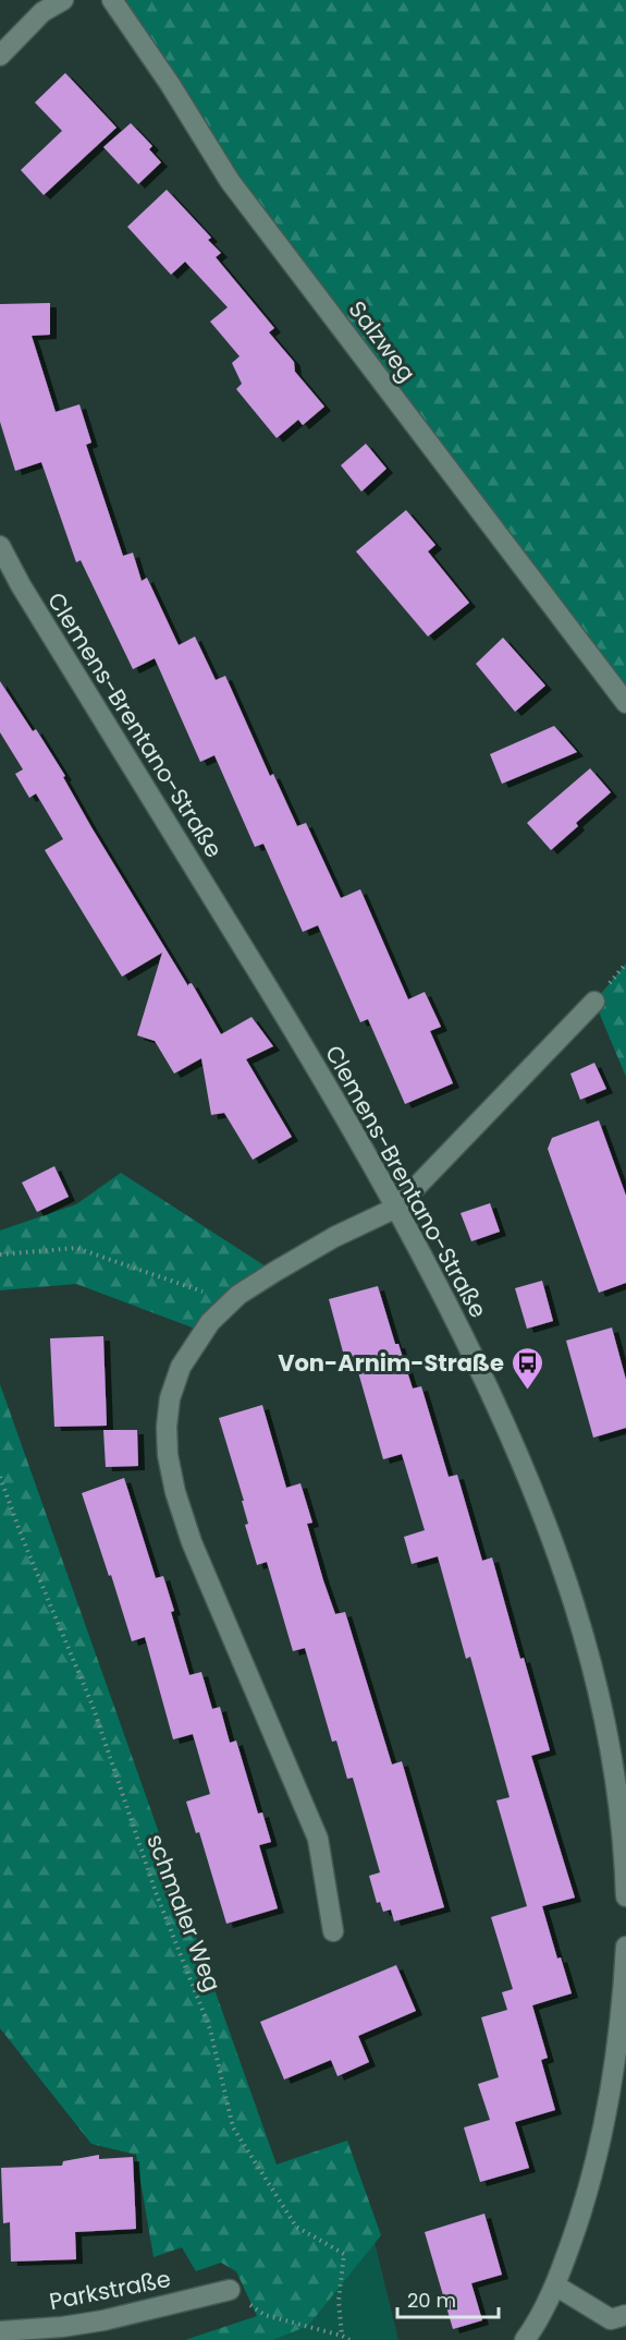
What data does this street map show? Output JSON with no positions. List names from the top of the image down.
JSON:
{
  "streets": {
    "street": ["Salzweg", "Clemens-Brentano-Straße", "Parkstraße"],
    "path": ["schmaler Weg"]
  },
  "places": {
    "bus stop": ["Von-Arnim-Straße"]
  },
  "scale_bar": "20 m"
}
